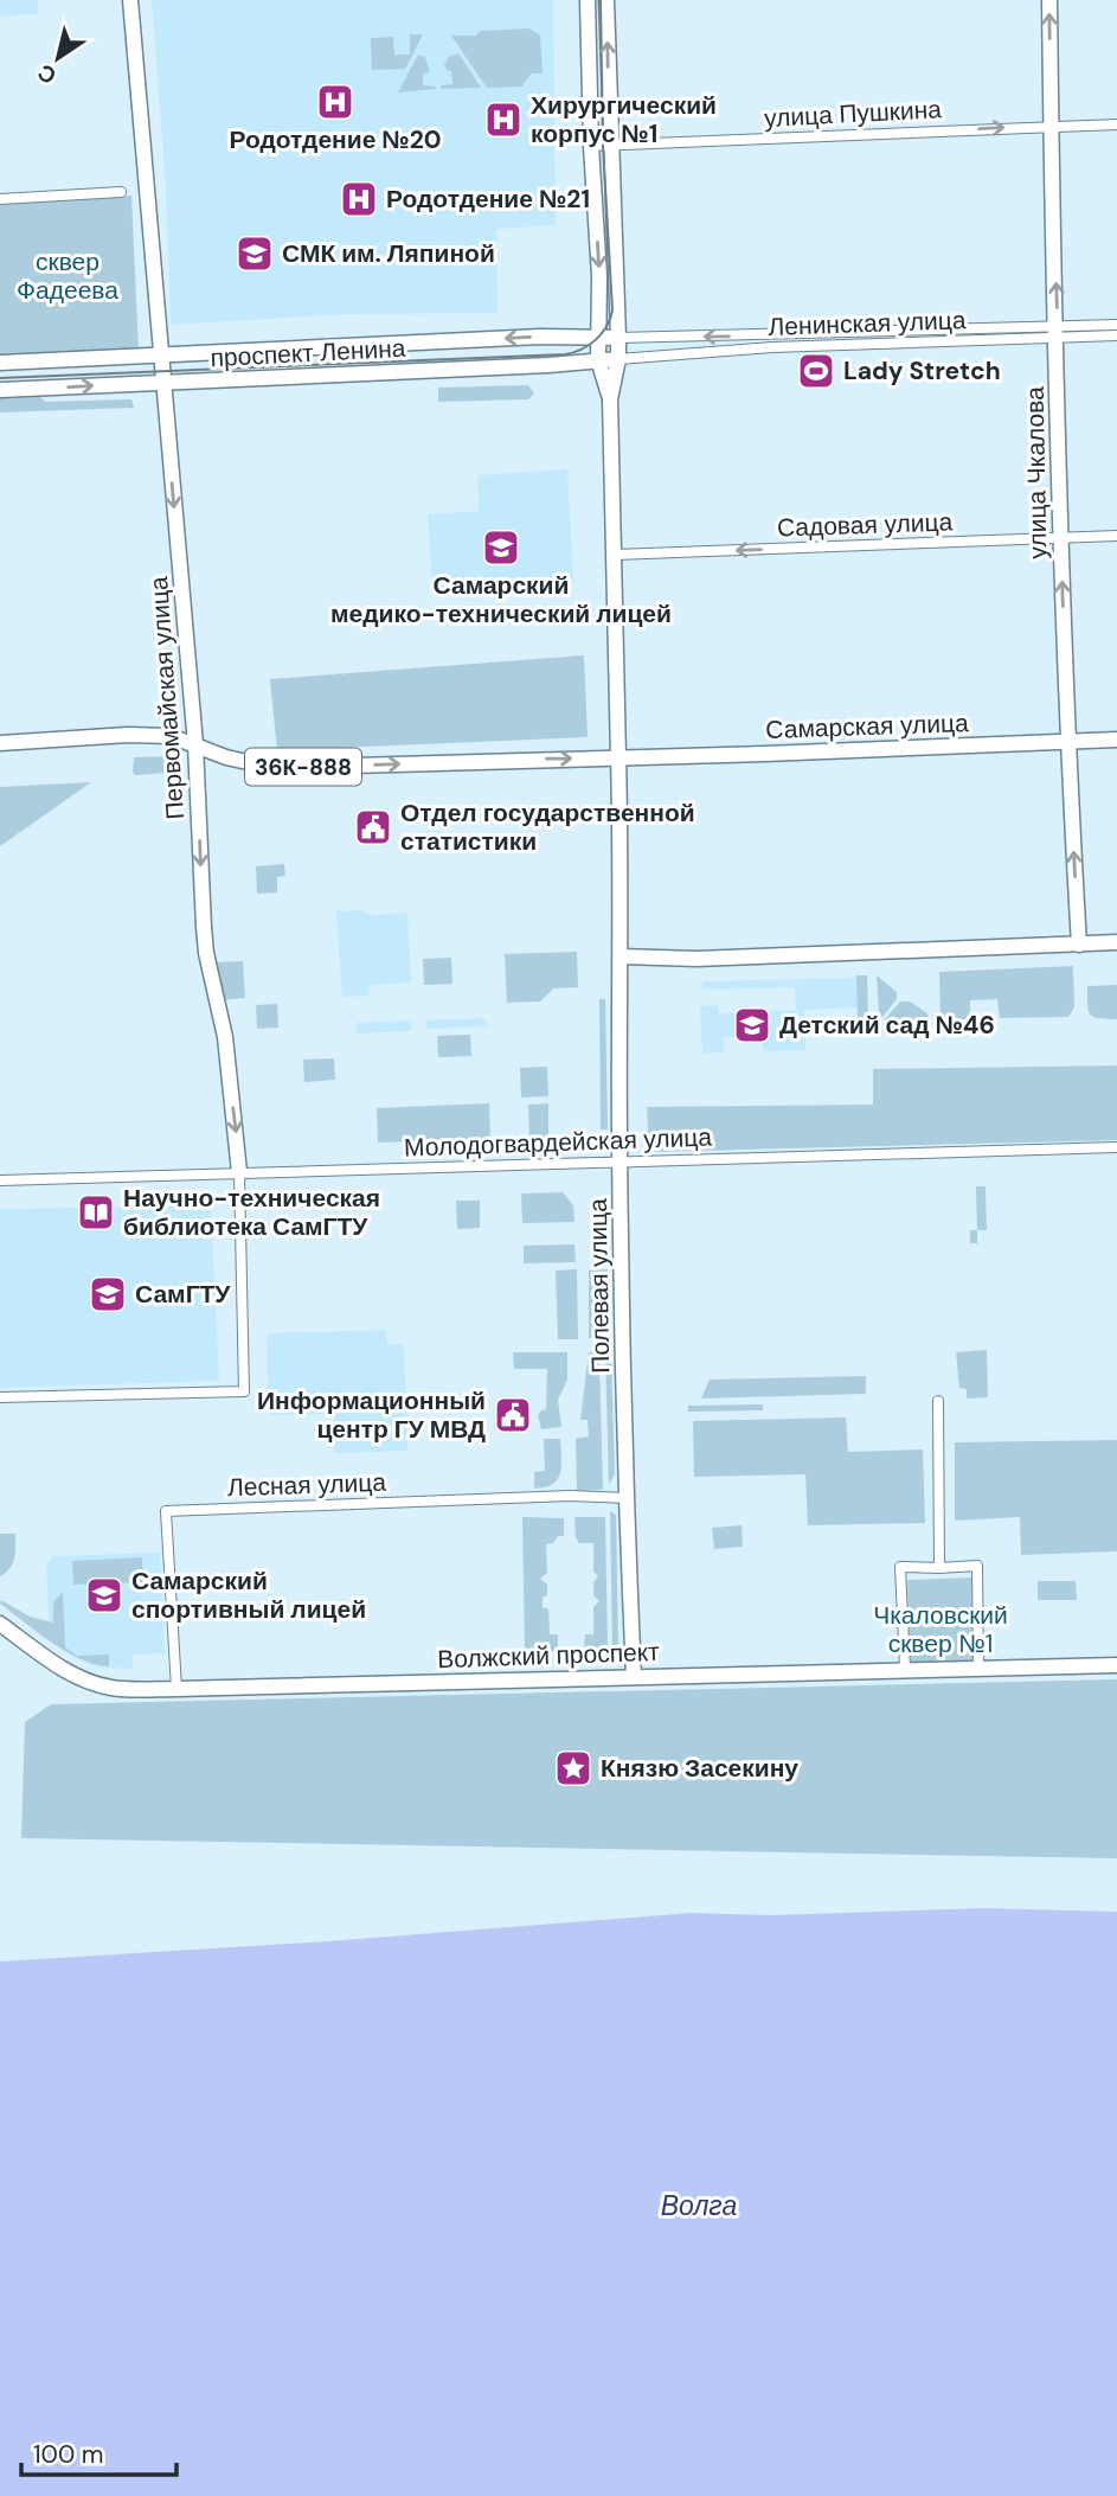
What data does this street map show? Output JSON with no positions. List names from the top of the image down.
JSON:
{
  "streets": {
    "main road": [
      "проспект Ленина",
      "улица Чкалова",
      "Первомайская улица",
      "Самарская улица",
      "36К-888",
      "Полевая улица",
      "Волжский проспект"
    ],
    "street": [
      "улица Пушкина",
      "Ленинская улица",
      "Садовая улица",
      "Молодогвардейская улица",
      "Лесная улица"
    ]
  },
  "crossings": [
    ["улица Пушкина", "улица Чкалова"],
    ["Ленинская улица", "проспект Ленина"],
    ["Ленинская улица", "улица Чкалова"],
    ["проспект Ленина", "Первомайская улица"],
    ["улица Чкалова", "Садовая улица"],
    ["улица Чкалова", "Самарская улица"],
    ["Садовая улица", "Полевая улица"],
    ["Первомайская улица", "36К-888"],
    ["Первомайская улица", "Молодогвардейская улица"],
    ["Самарская улица", "36К-888"],
    ["Самарская улица", "Полевая улица"],
    ["36К-888", "Полевая улица"],
    ["Молодогвардейская улица", "Полевая улица"],
    ["Полевая улица", "Лесная улица"],
    ["Полевая улица", "Волжский проспект"],
    ["Лесная улица", "Волжский проспект"]
  ],
  "one_way": [
    "улица Пушкина",
    "улица Чкалова",
    "Садовая улица",
    "Первомайская улица"
  ],
  "water": ["Волга"],
  "parks": ["сквер Фадеева", "Чкаловский сквер №1"],
  "places": {
    "hospital": ["Родотдение №20", "Хирургический корпус №1", "Родотдение №21"],
    "school or university": [
      "СМК им. Ляпиной",
      "Самарский медико-технический лицей",
      "Детский сад №46",
      "СамГТУ",
      "Самарский спортивный лицей"
    ],
    "sports": ["Lady Stretch"],
    "public building": ["Отдел государственной статистики", "Информационный центр ГУ МВД"],
    "library": ["Научно-техническая библиотека СамГТУ"],
    "place": ["Князю Засекину"]
  },
  "scale_bar": "100 m",
  "north": "bottom left"
}
